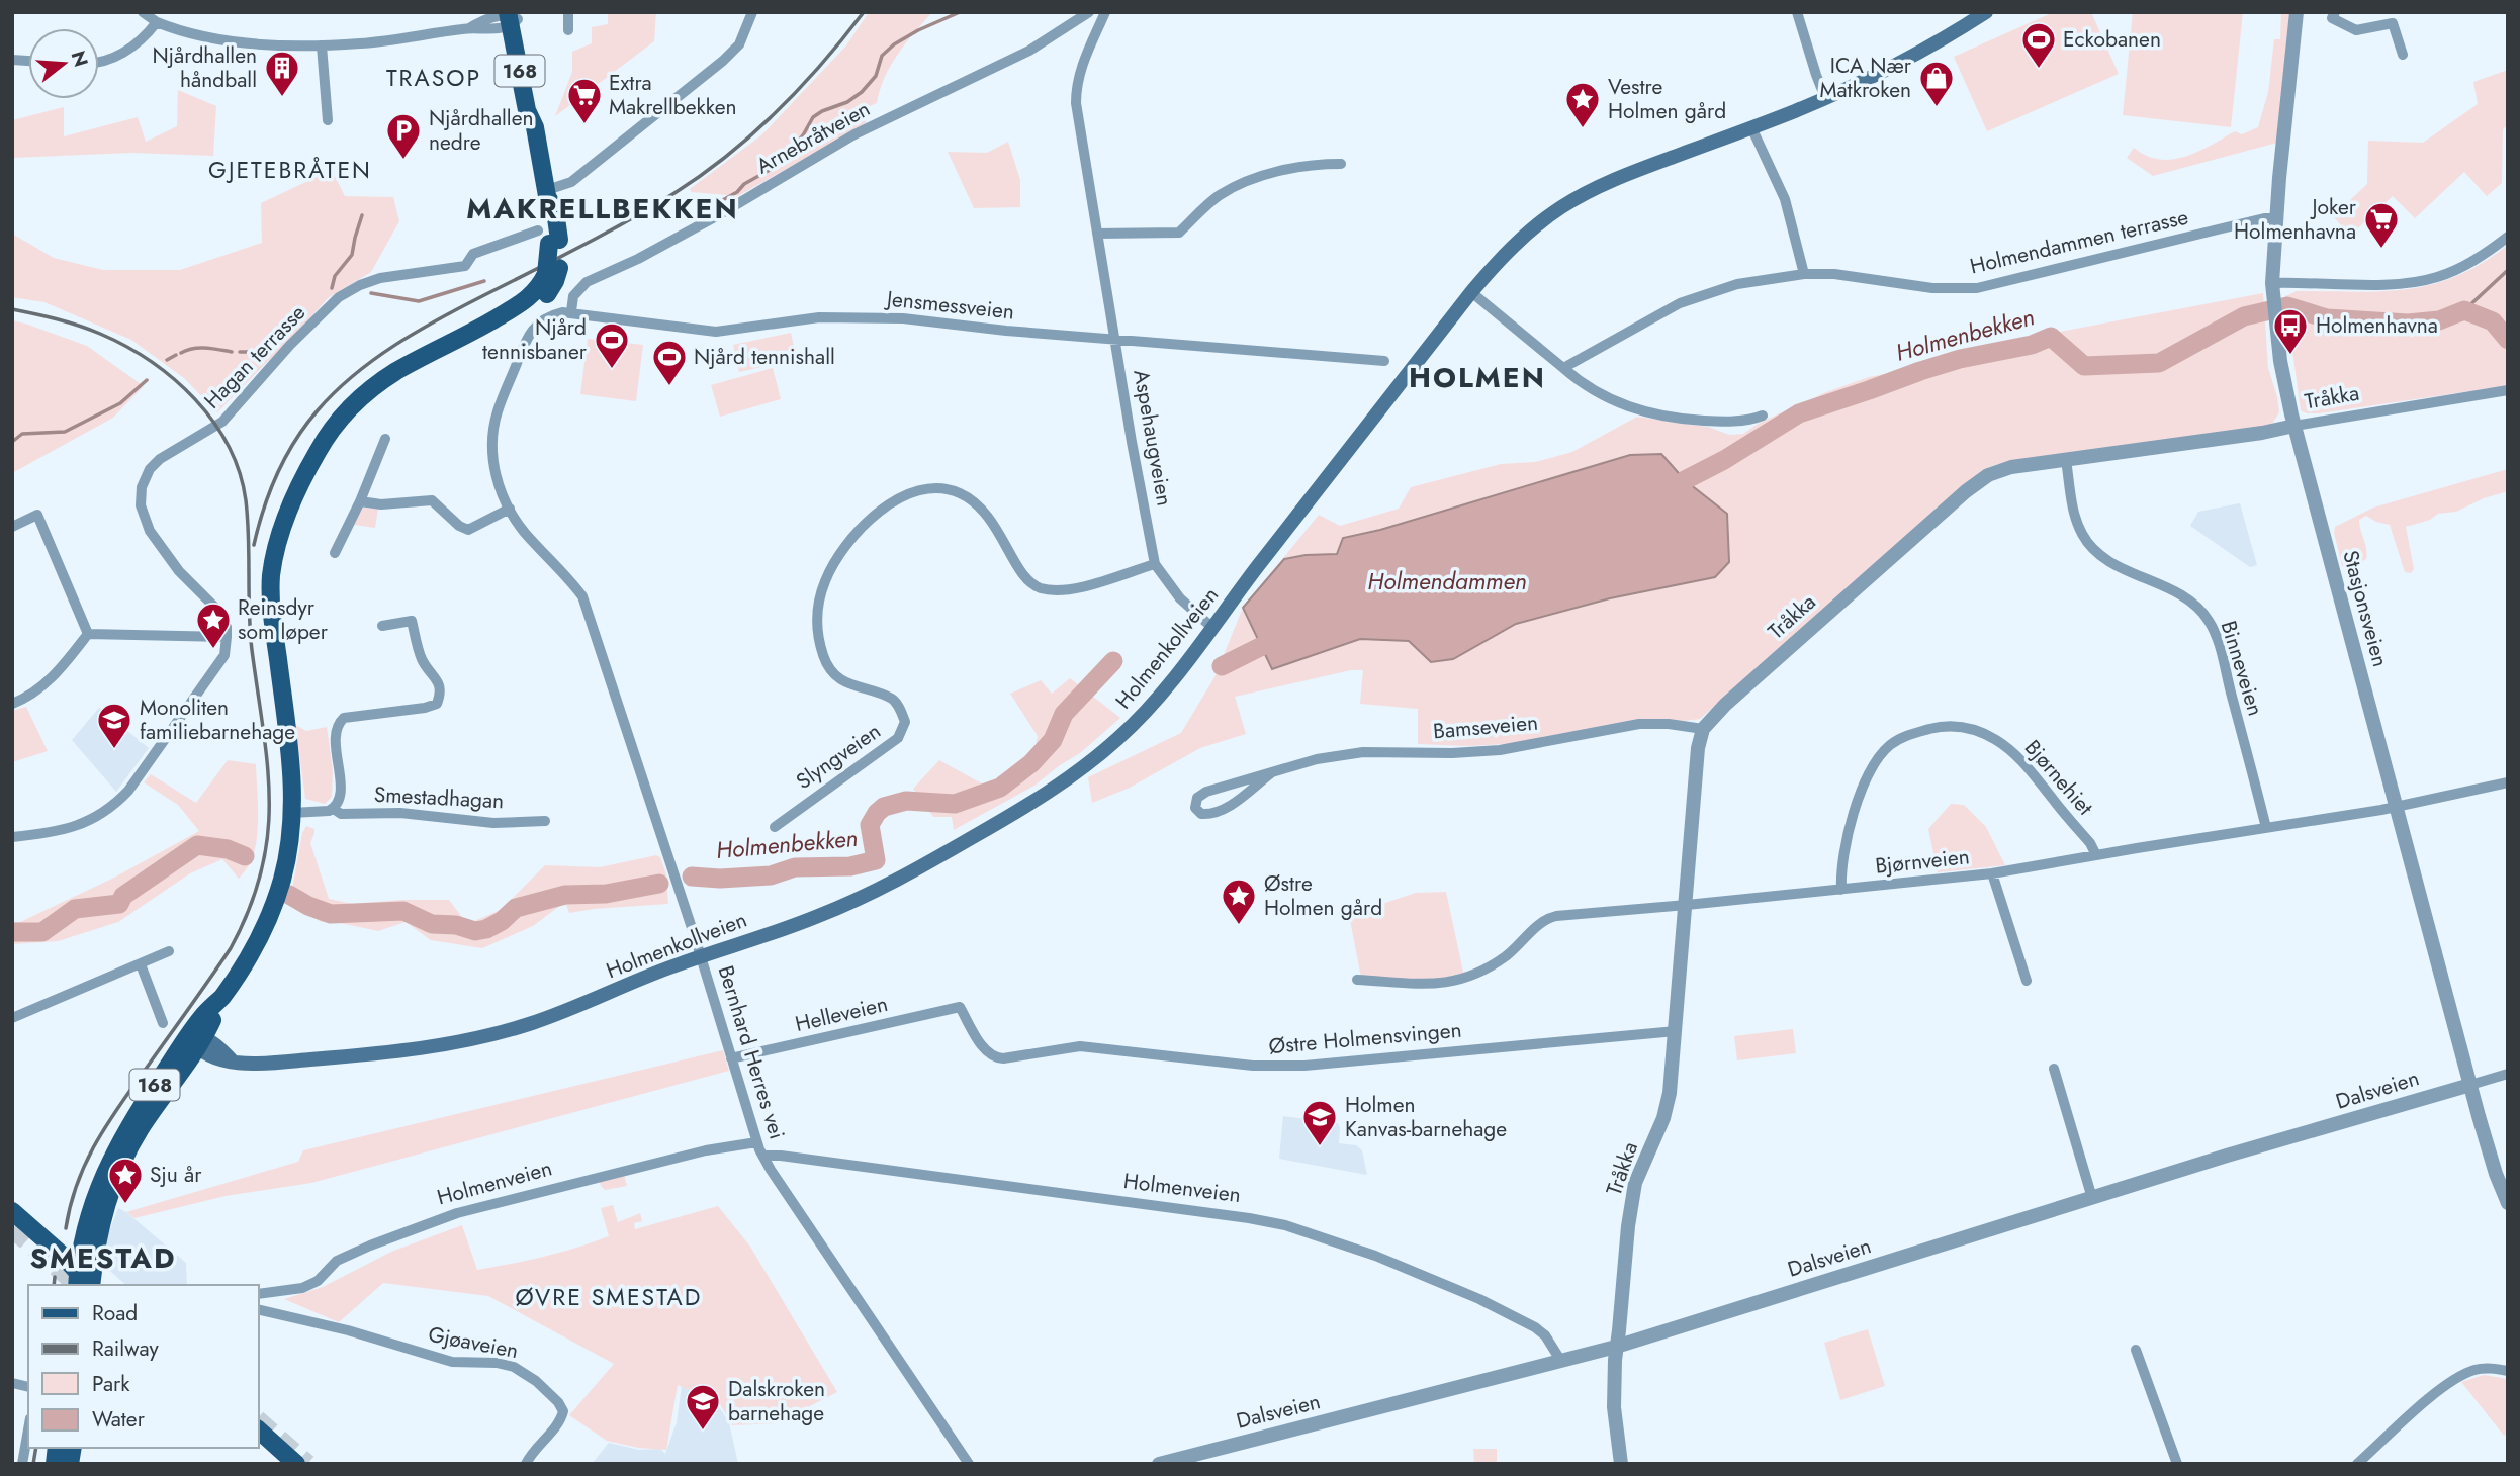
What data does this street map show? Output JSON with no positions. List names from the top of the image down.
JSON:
{
  "streets": {
    "main road": ["168", "Holmenkollveien"],
    "street": [
      "Arnebråtveien",
      "Holmendammen terrasse",
      "Jensmessveien",
      "Hagan terrasse",
      "Tråkka",
      "Aspehaugveien",
      "Stasjonsveien",
      "Binneveien",
      "Bamseveien",
      "Slyngveien",
      "Bjørnehiet",
      "Smestadhagan",
      "Bjørnveien",
      "Helleveien",
      "Østre Holmensvingen",
      "Bernhard Herres vei",
      "Dalsveien",
      "Holmenveien",
      "Gjøaveien"
    ]
  },
  "crossings": [
    ["168", "Hagan terrasse"],
    ["168", "Holmenkollveien"],
    ["168", "Smestadhagan"],
    ["Arnebråtveien", "Jensmessveien"],
    ["Holmendammen terrasse", "Stasjonsveien"],
    ["Jensmessveien", "Aspehaugveien"],
    ["Jensmessveien", "Bernhard Herres vei"],
    ["Tråkka", "Stasjonsveien"],
    ["Tråkka", "Binneveien"],
    ["Tråkka", "Bamseveien"],
    ["Tråkka", "Bjørnveien"],
    ["Tråkka", "Østre Holmensvingen"],
    ["Tråkka", "Dalsveien"],
    ["Aspehaugveien", "Holmenkollveien"],
    ["Aspehaugveien", "Slyngveien"],
    ["Stasjonsveien", "Bjørnveien"],
    ["Stasjonsveien", "Dalsveien"],
    ["Holmenkollveien", "Bernhard Herres vei"],
    ["Binneveien", "Bjørnveien"],
    ["Bjørnehiet", "Bjørnveien"],
    ["Helleveien", "Østre Holmensvingen"],
    ["Helleveien", "Bernhard Herres vei"],
    ["Bernhard Herres vei", "Holmenveien"],
    ["Dalsveien", "Holmenveien"]
  ],
  "districts": [
    "TRASOP",
    "GJETEBRÅTEN",
    "MAKRELLBEKKEN",
    "HOLMEN",
    "SMESTAD",
    "ØVRE SMESTAD"
  ],
  "water": ["Holmenbekken", "Holmendammen"],
  "places": {
    "sports": ["Eckobanen", "Njård tennisbaner", "Njård tennishall"],
    "building": ["Njårdhallen håndball"],
    "shop": ["ICA Nær Matkroken"],
    "supermarket": ["Extra Makrellbekken", "Joker Holmenhavna"],
    "place": [
      "Vestre Holmen gård",
      "Reinsdyr som løper",
      "Østre Holmen gård",
      "Sju år"
    ],
    "parking": ["Njårdhallen nedre"],
    "bus stop": ["Holmenhavna"],
    "school or university": ["Monoliten familiebarnehage", "Holmen Kanvas-barnehage", "Dalskroken barnehage"]
  },
  "legend": [
    "Road",
    "Railway",
    "Park",
    "Water"
  ],
  "north": "right"
}
